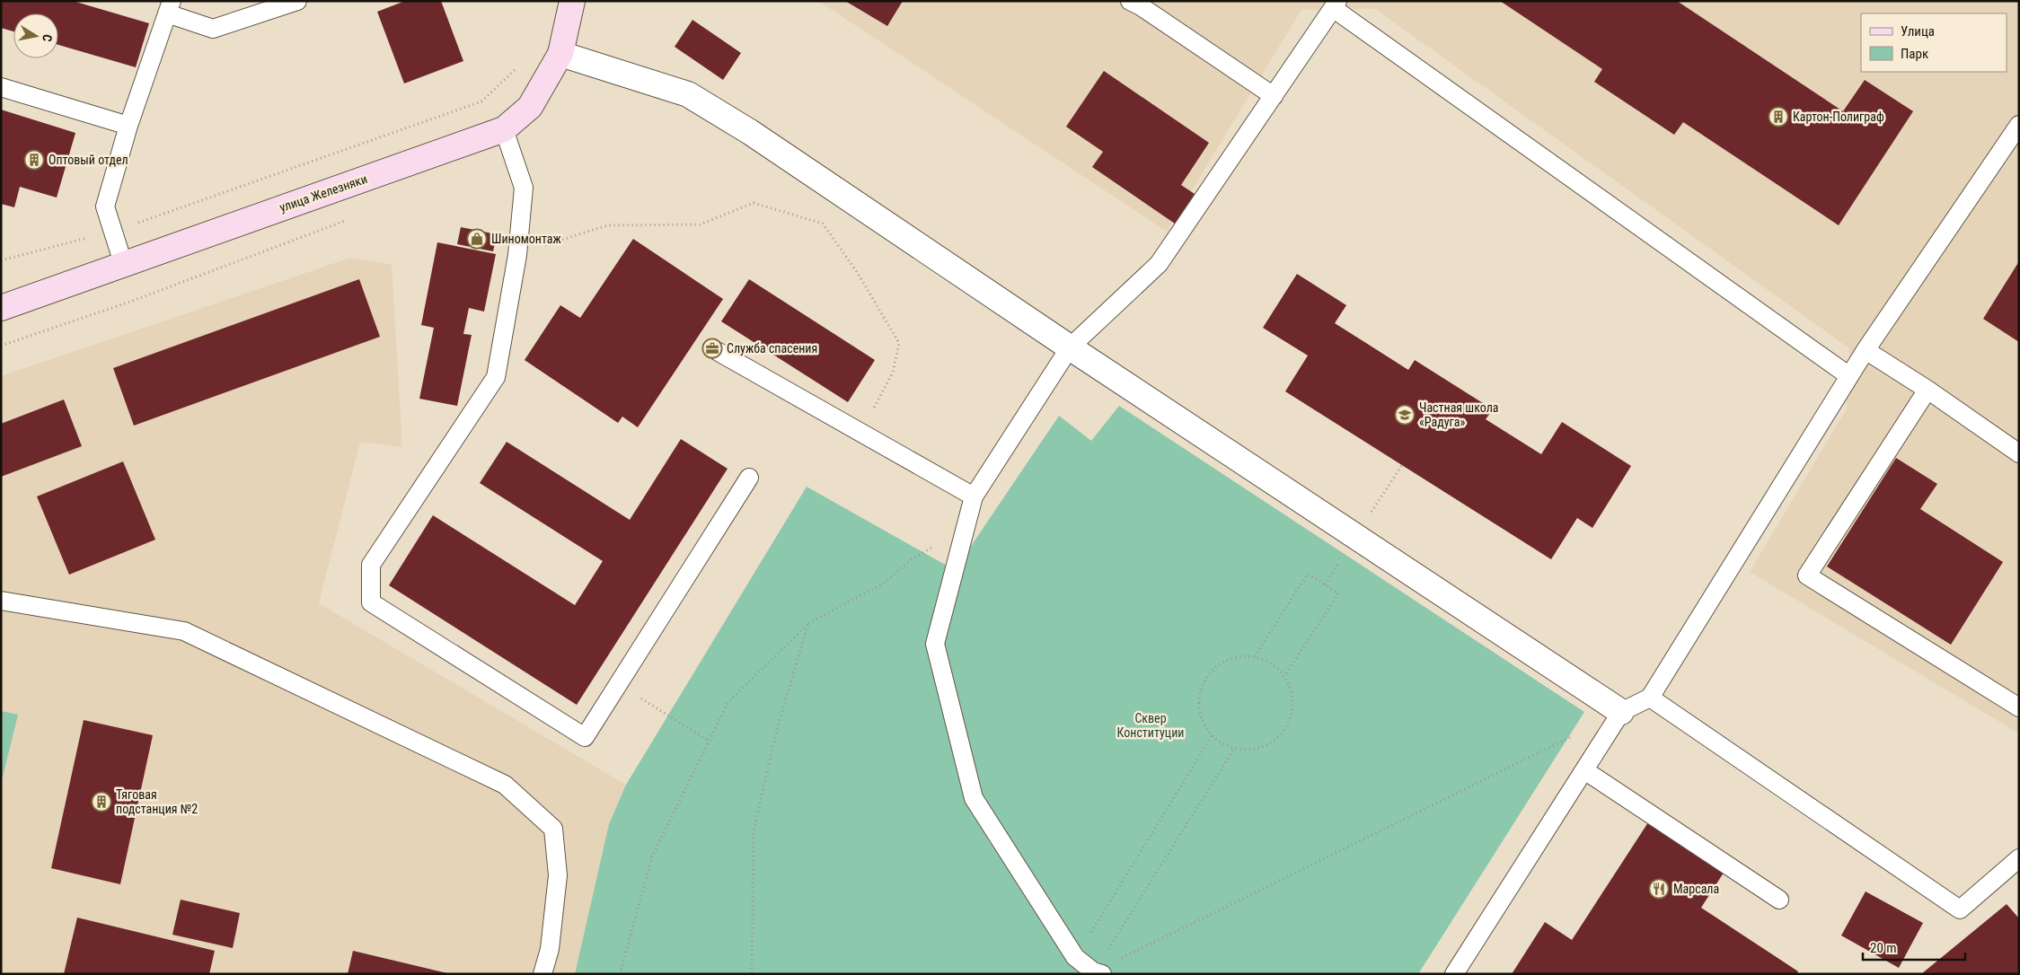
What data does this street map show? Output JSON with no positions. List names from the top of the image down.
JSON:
{
  "streets": {
    "street": ["улица Железняки"]
  },
  "parks": ["Сквер Конституции"],
  "places": {
    "building": ["Картон-Полиграф", "Оптовый отдел", "Тяговая подстанция №2"],
    "shop": ["Шиномонтаж"],
    "office": ["Служба спасения"],
    "school or university": ["Частная школа «Радуга»"],
    "restaurant": ["Марсала"]
  },
  "legend": ["Улица", "Парк"],
  "scale_bar": "20 m",
  "north": "right"
}
